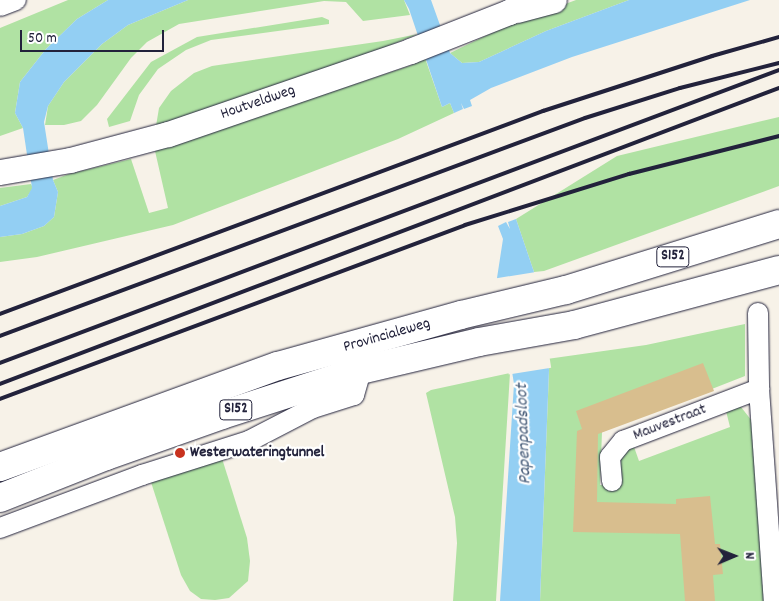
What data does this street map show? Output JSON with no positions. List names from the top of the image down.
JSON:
{
  "streets": {
    "main road": ["S152", "Provincialeweg"],
    "street": ["Houtveldweg", "Mauvestraat"]
  },
  "water": ["Papenpadsloot"],
  "places": ["Westerwateringtunnel"],
  "scale_bar": "50 m",
  "north": "right"
}
